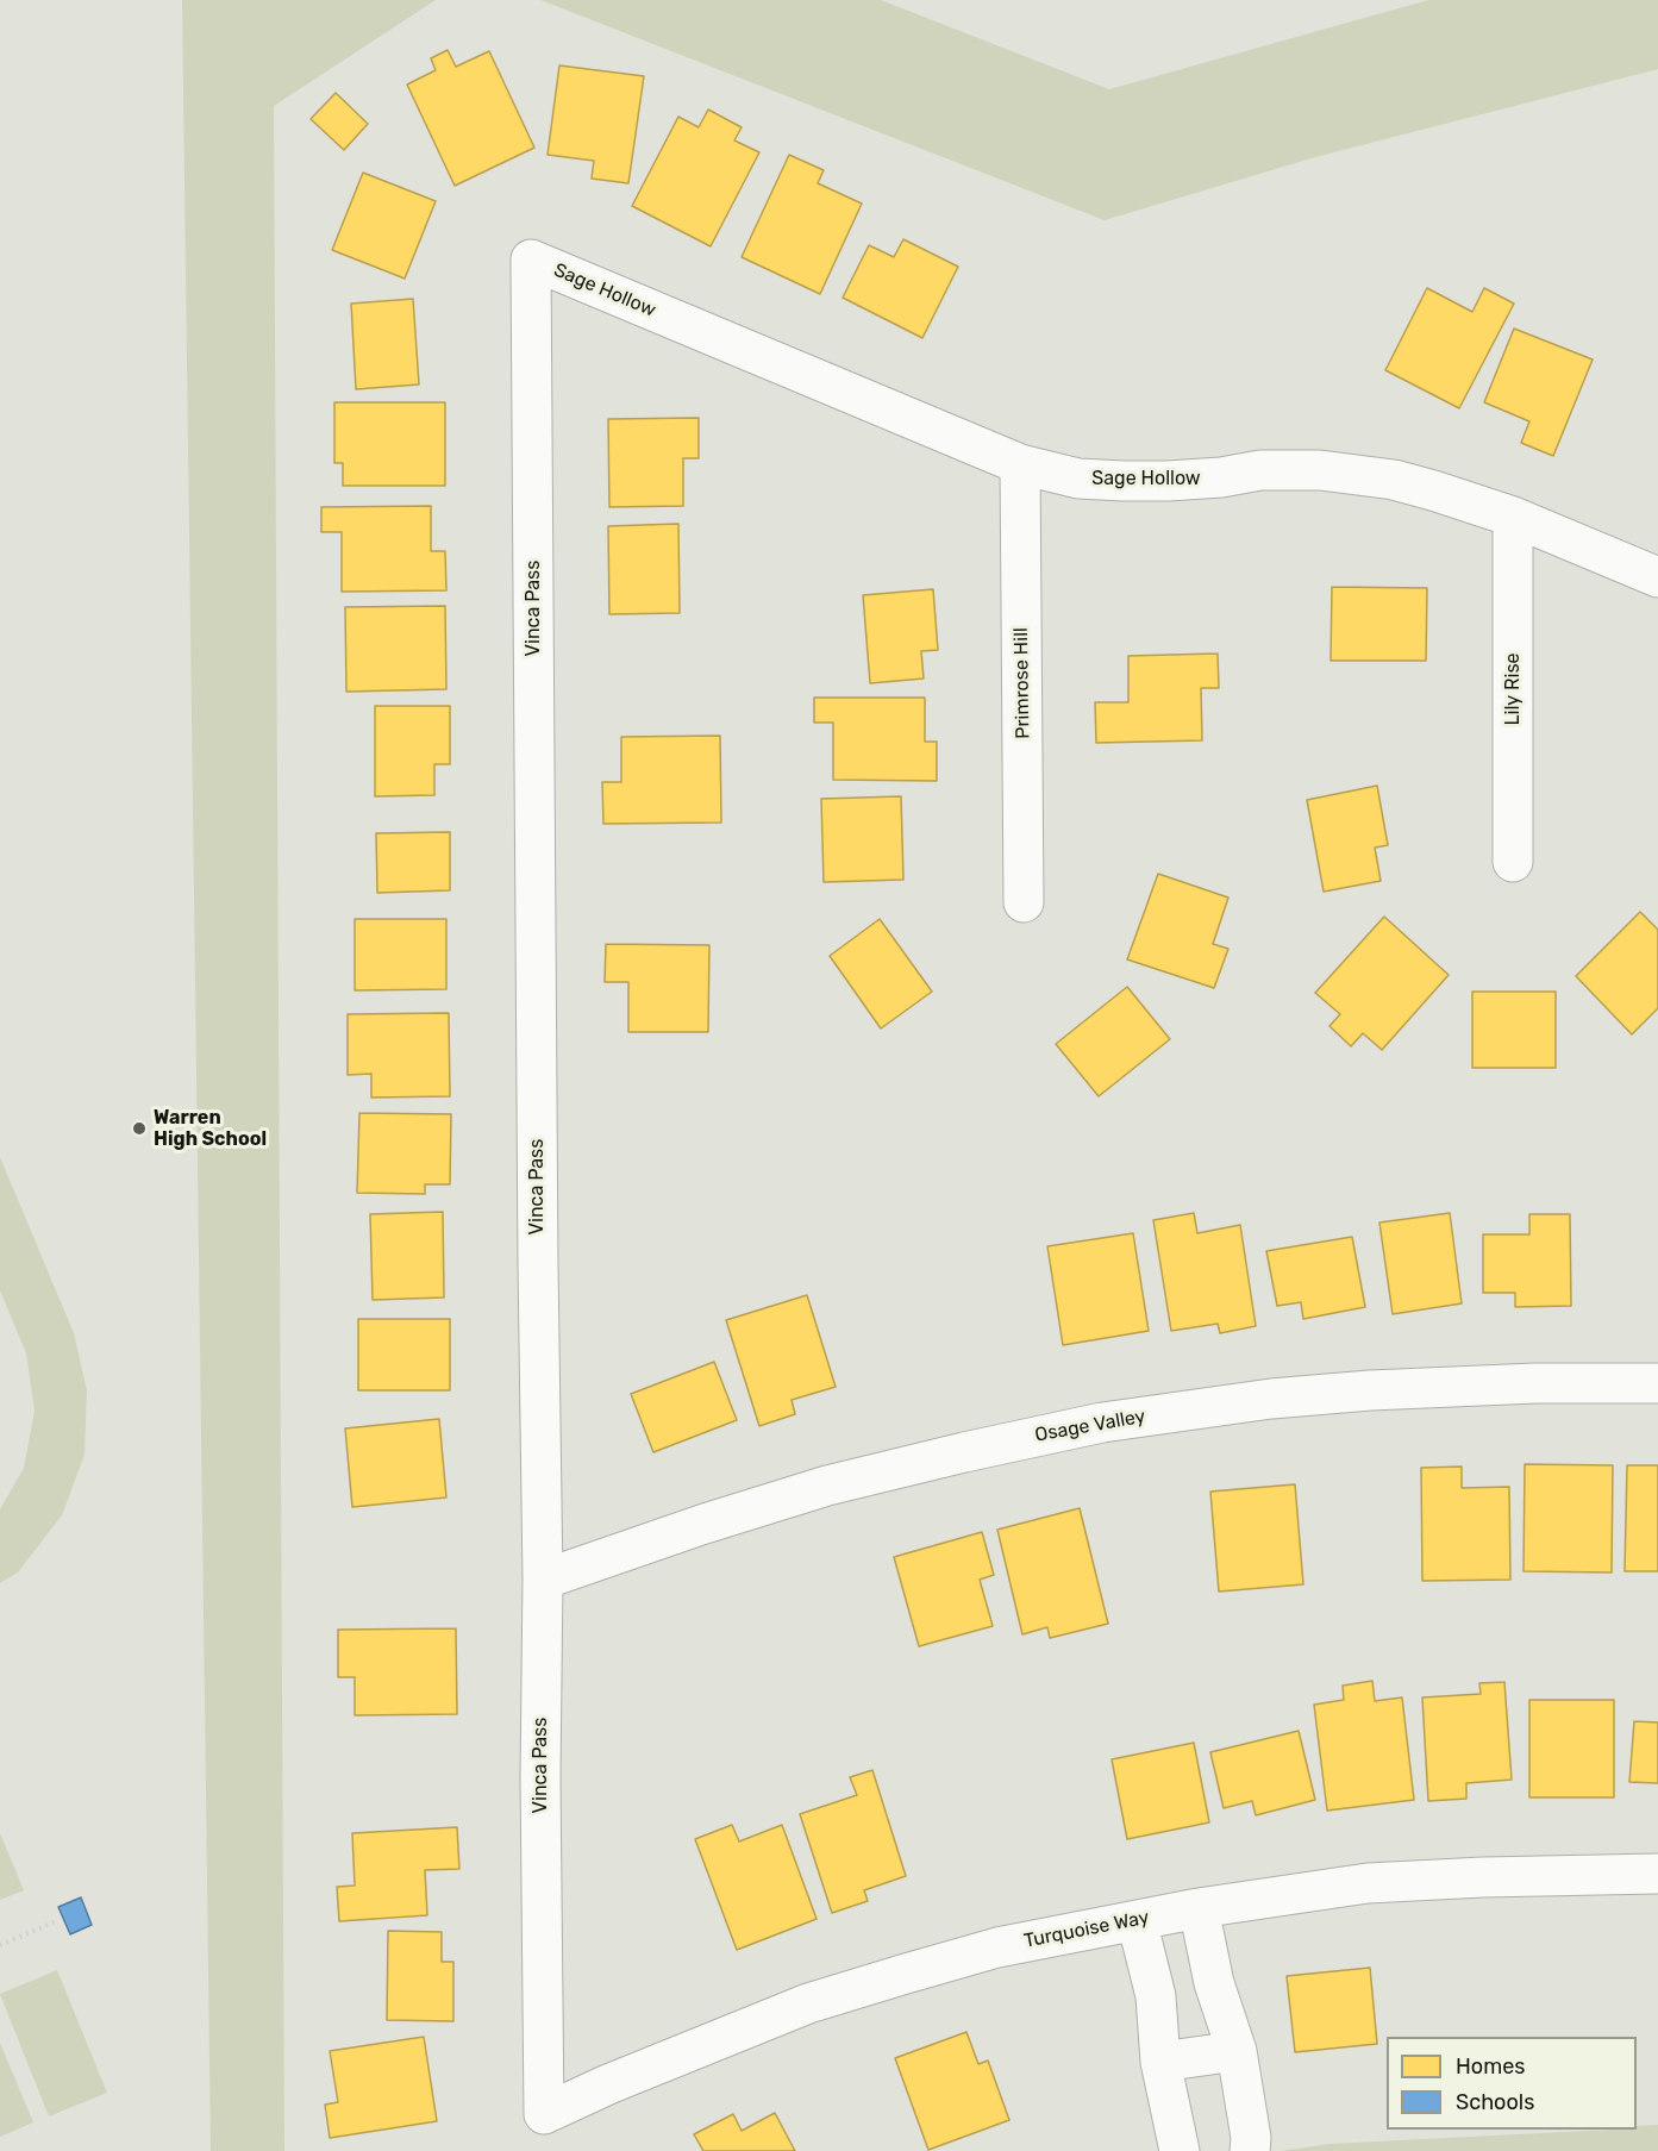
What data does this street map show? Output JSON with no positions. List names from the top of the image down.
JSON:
{
  "streets": {
    "street": [
      "Sage Hollow",
      "Vinca Pass",
      "Primrose Hill",
      "Lily Rise",
      "Osage Valley",
      "Turquoise Way"
    ]
  },
  "crossings": [
    ["Sage Hollow", "Vinca Pass"],
    ["Sage Hollow", "Primrose Hill"],
    ["Sage Hollow", "Lily Rise"],
    ["Vinca Pass", "Osage Valley"],
    ["Vinca Pass", "Turquoise Way"]
  ],
  "places": ["Warren High School"],
  "legend": ["Homes", "Schools"]
}
